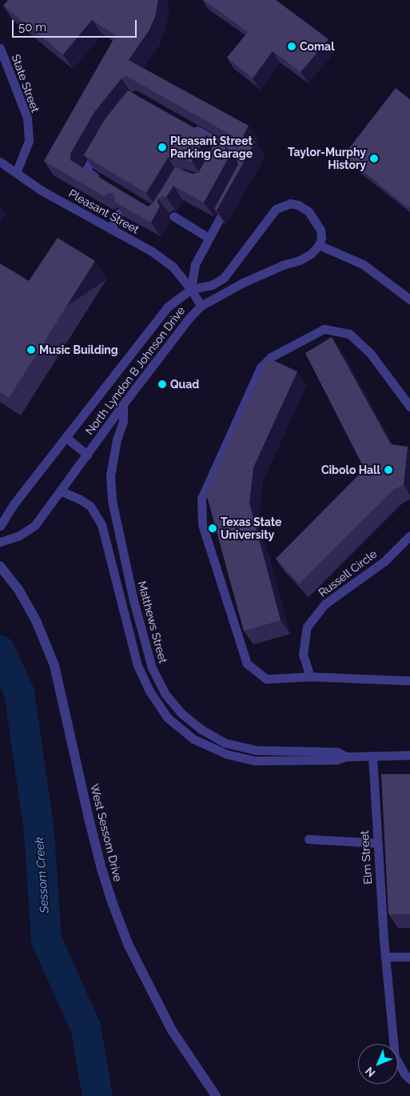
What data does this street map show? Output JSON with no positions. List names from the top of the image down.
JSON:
{
  "streets": {
    "street": ["West Sessom Drive"],
    "lane": [
      "State Street",
      "Pleasant Street",
      "North Lyndon B Johnson Drive",
      "Russell Circle",
      "Matthews Street",
      "Elm Street"
    ]
  },
  "crossings": [
    ["State Street", "Pleasant Street"],
    ["Pleasant Street", "North Lyndon B Johnson Drive"],
    ["North Lyndon B Johnson Drive", "Matthews Street"],
    ["Matthews Street", "Elm Street"]
  ],
  "water": ["Sessom Creek"],
  "places": [
    "Comal",
    "Pleasant Street Parking Garage",
    "Taylor-Murphy History",
    "Music Building",
    "Quad",
    "Cibolo Hall",
    "Texas State University"
  ],
  "scale_bar": "50 m",
  "north": "bottom left"
}
